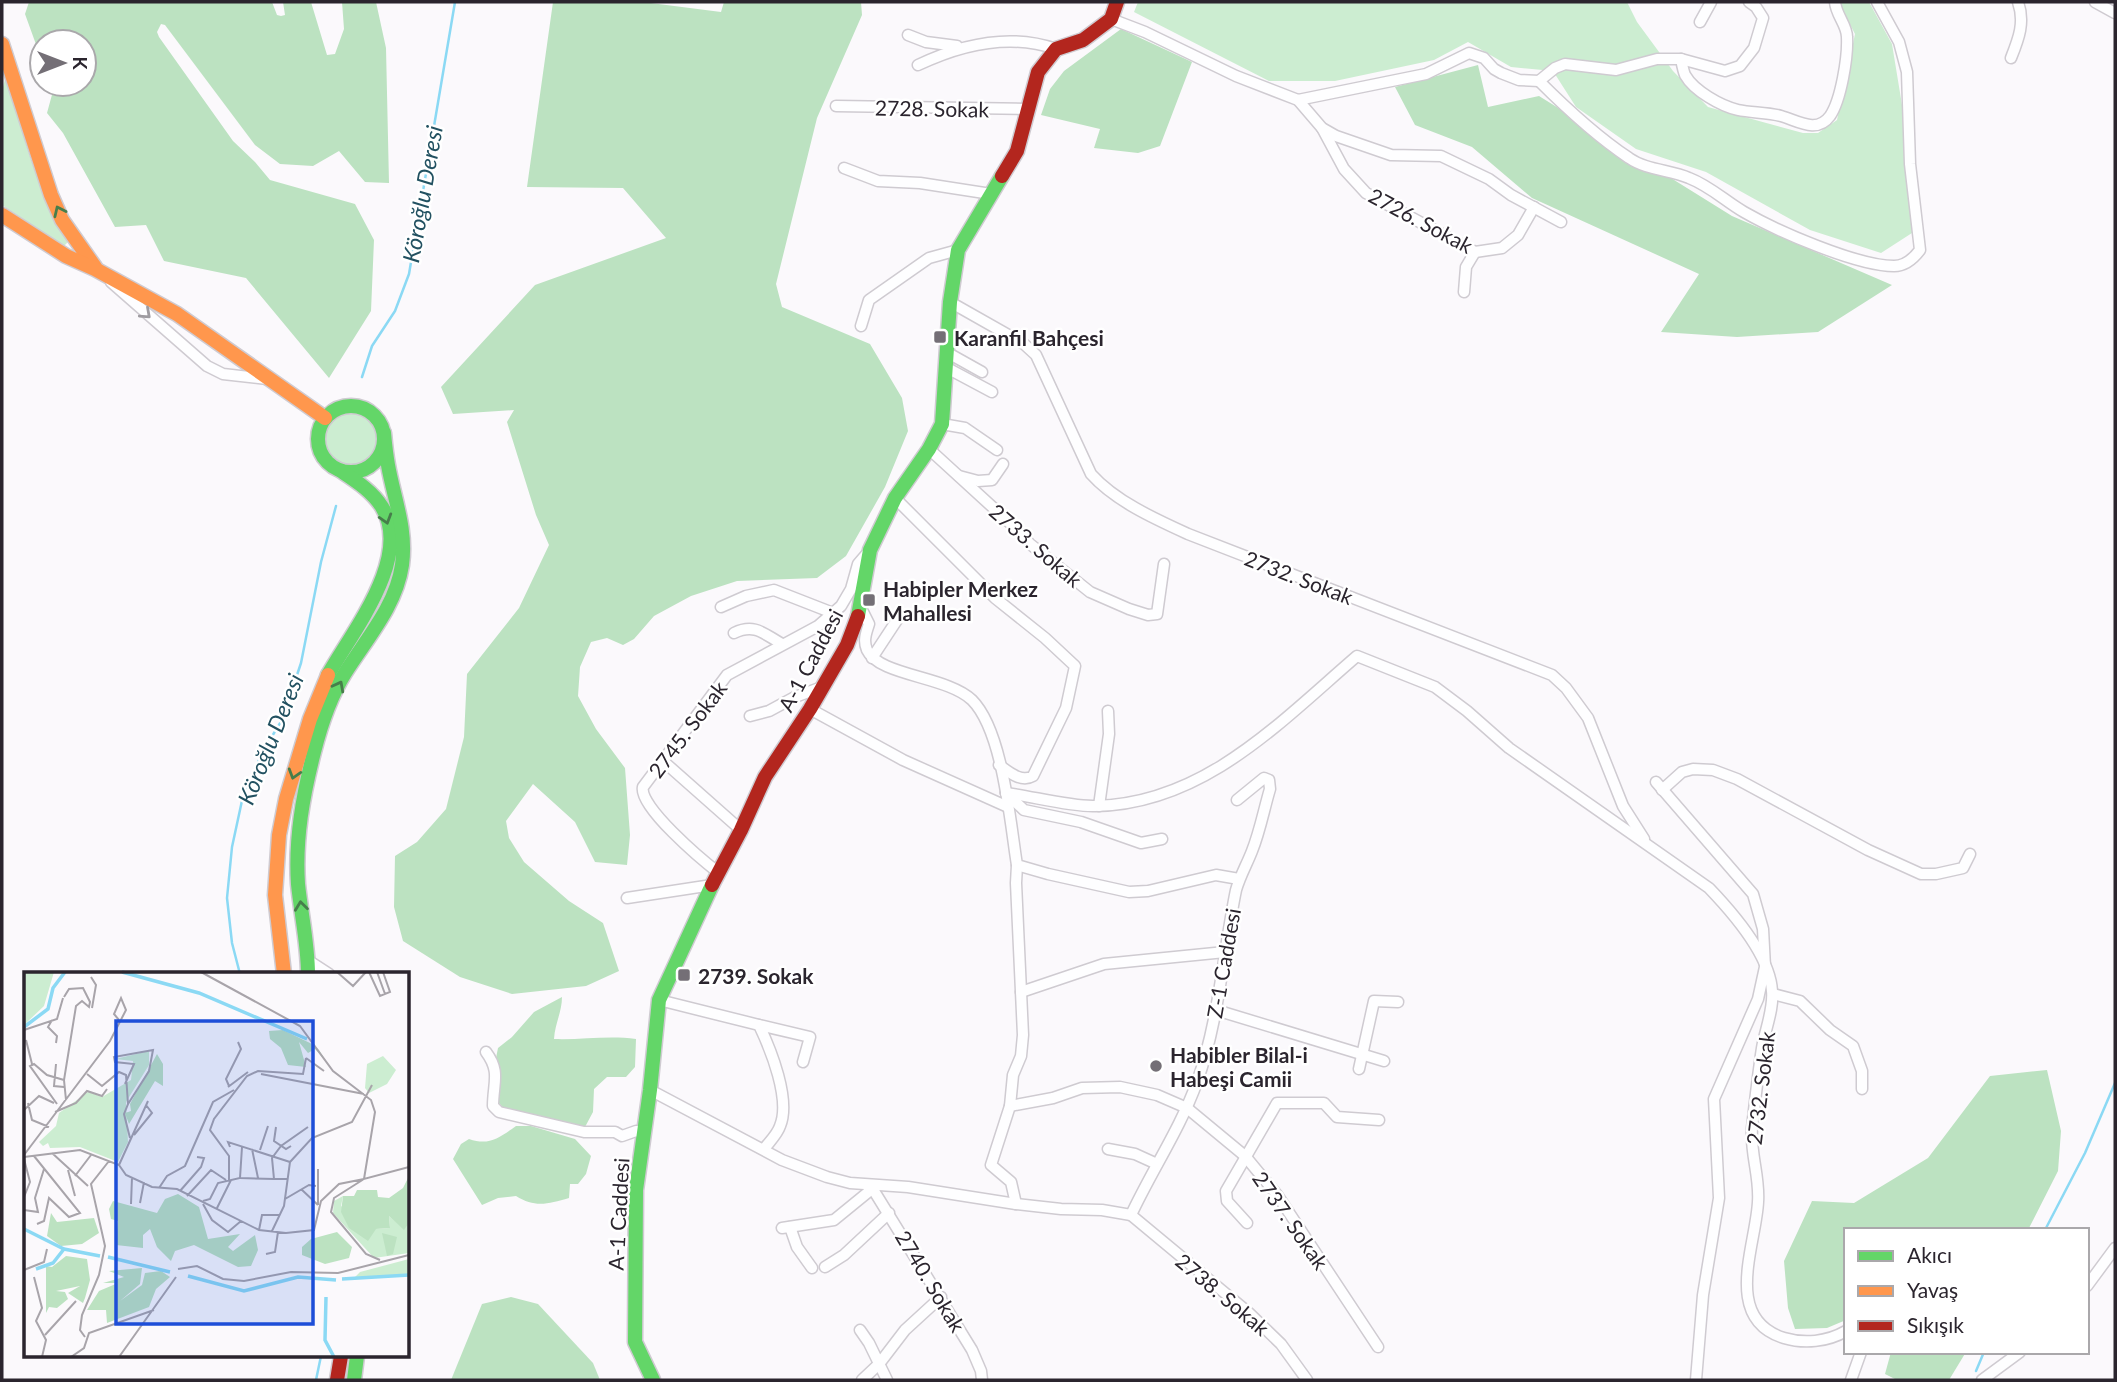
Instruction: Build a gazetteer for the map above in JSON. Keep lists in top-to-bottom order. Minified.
{"streets":{"main road":["A-1 Caddesi"],"street":["2728. Sokak","2726. Sokak","2733. Sokak","2732. Sokak","2745. Sokak","Z-1 Caddesi","2737. Sokak","2740. Sokak","2738. Sokak"]},"crossings":[["2728. Sokak","A-1 Caddesi"],["2733. Sokak","A-1 Caddesi"],["2732. Sokak","A-1 Caddesi"],["A-1 Caddesi","2745. Sokak"],["Z-1 Caddesi","2737. Sokak"],["Z-1 Caddesi","2738. Sokak"]],"water":["Köroğlu Deresi"],"places":{"transit":["Karanfil Bahçesi","Habipler Merkez Mahallesi","2739. Sokak"],"other":["Habibler Bilal-i Habeşi Camii"]},"legend":["Akıcı","Yavaş","Sıkışık"],"north":"right"}
